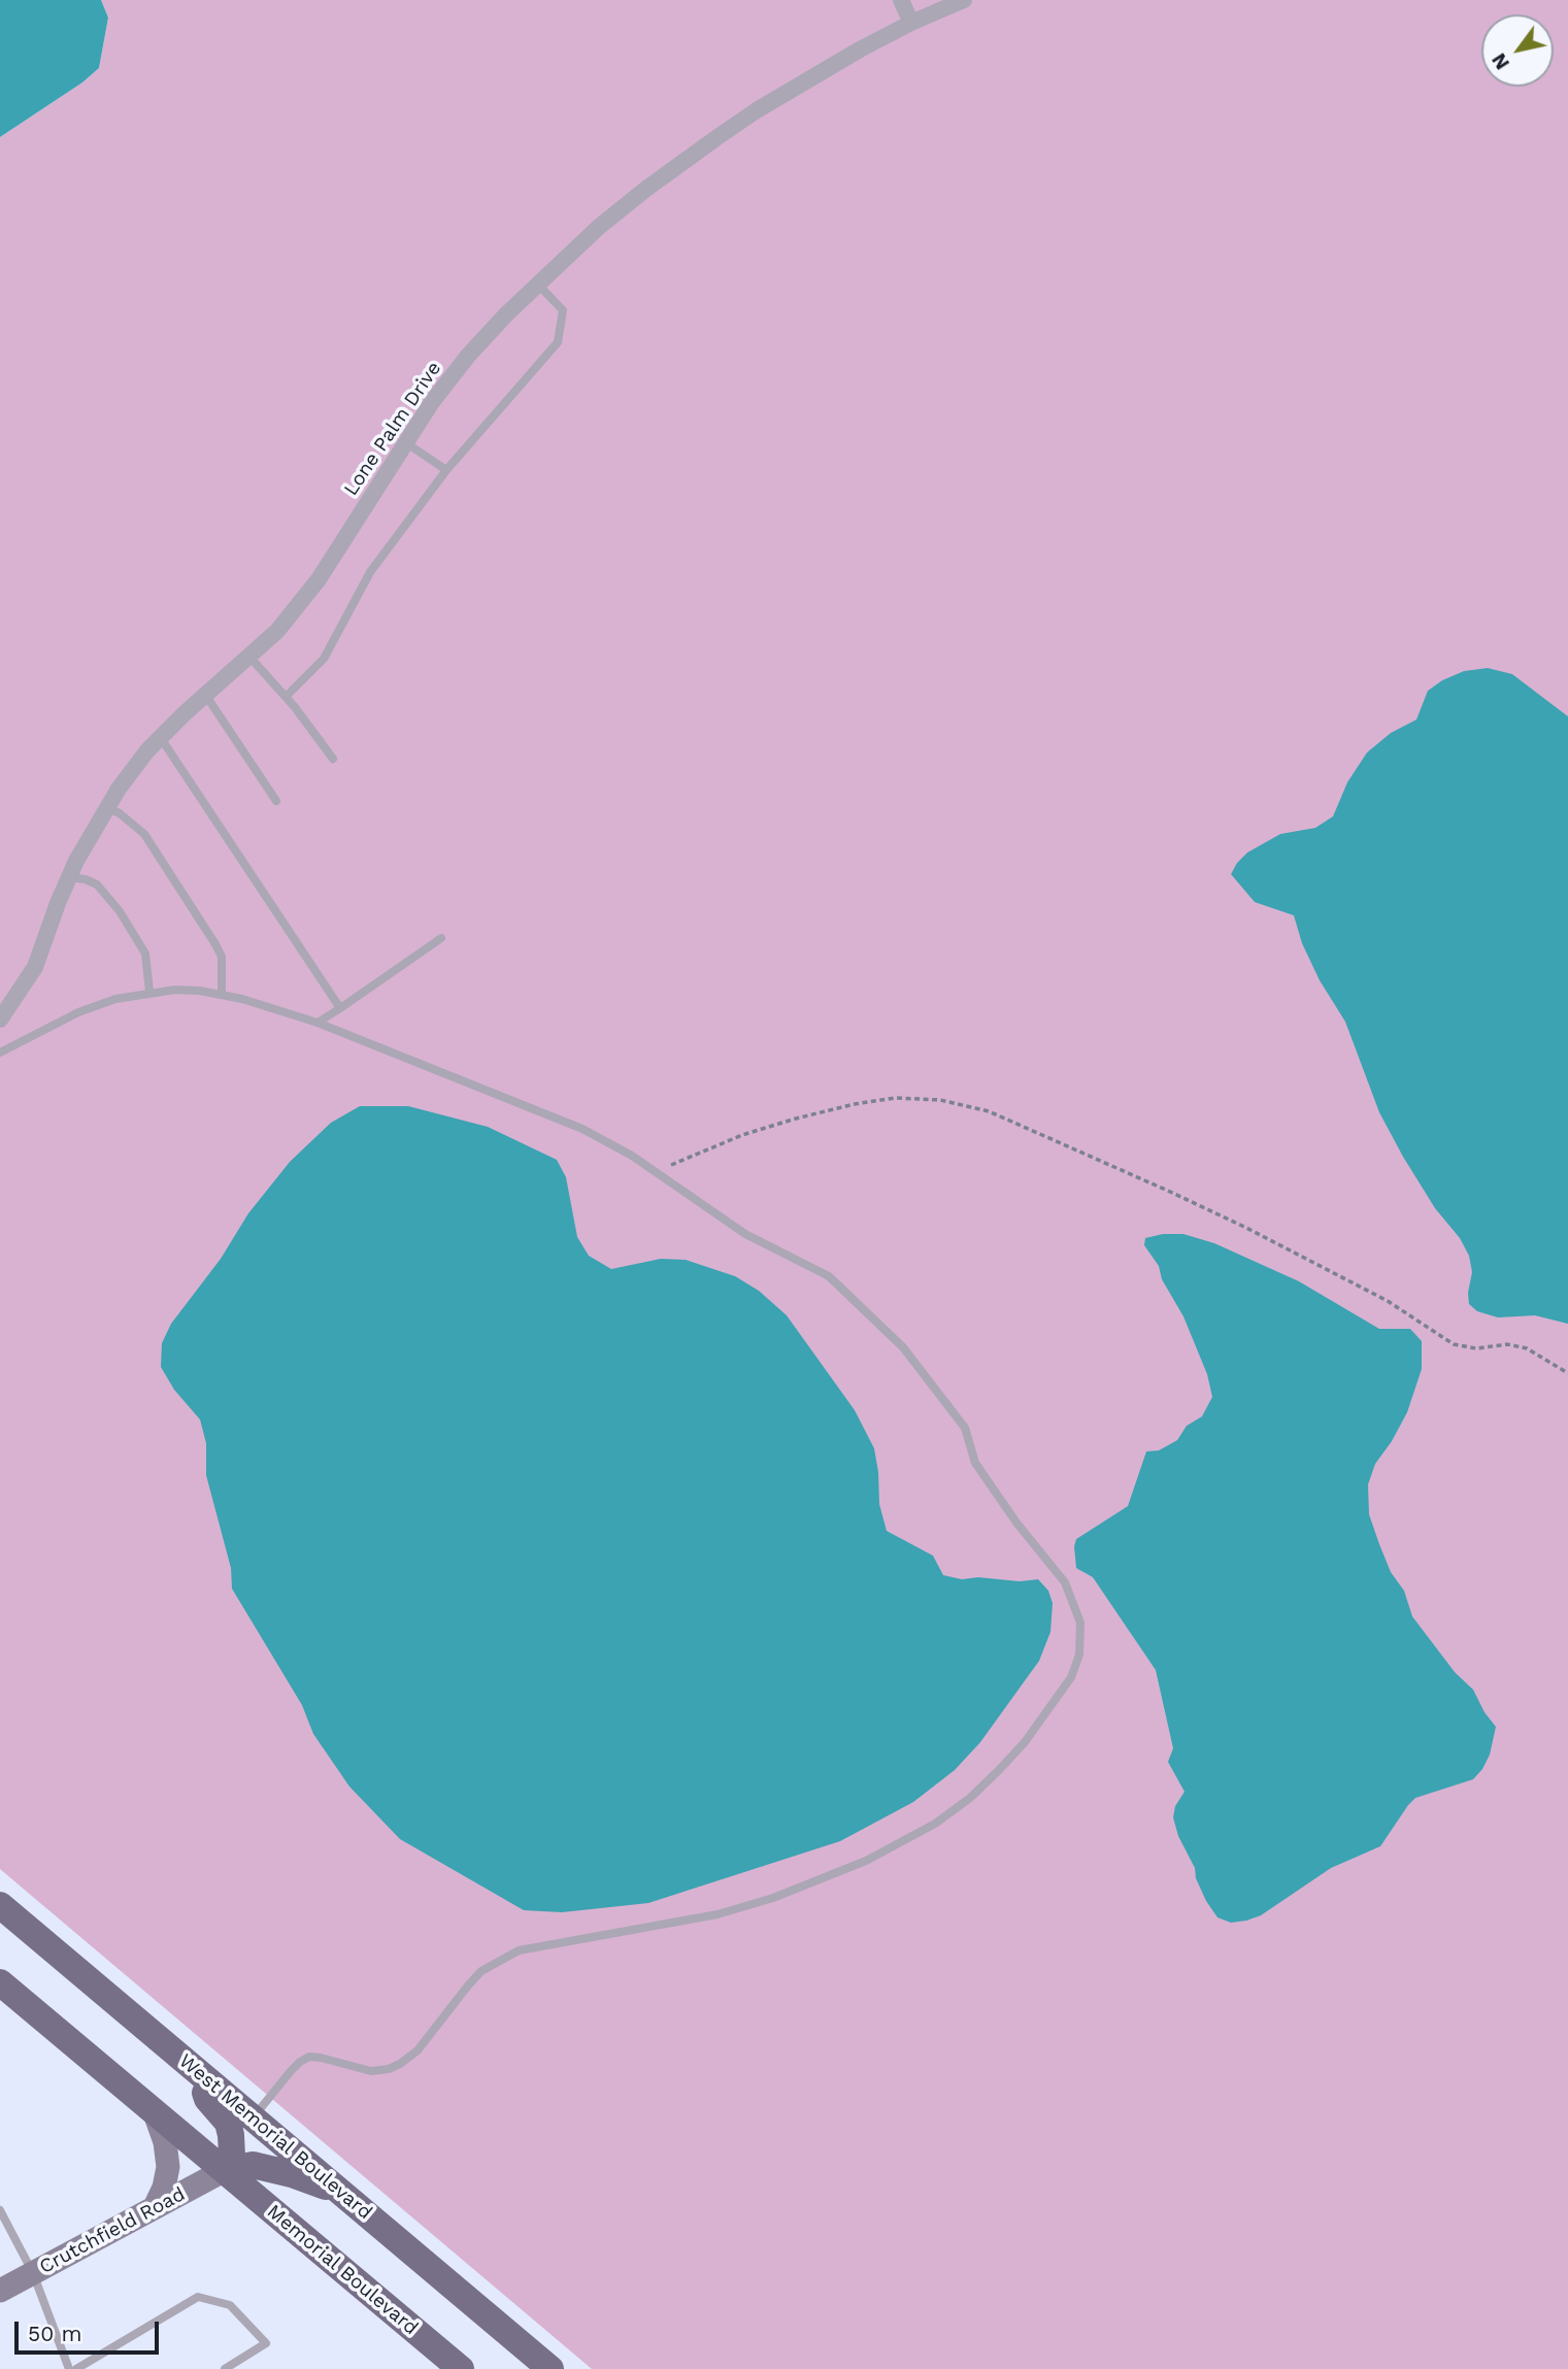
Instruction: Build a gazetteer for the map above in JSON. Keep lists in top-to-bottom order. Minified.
{"streets":{"main road":["West Memorial Boulevard","Memorial Boulevard"],"street":["Lone Palm Drive","Crutchfield Road"]},"crossings":[["Crutchfield Road","Memorial Boulevard"]],"scale_bar":"50 m","north":"bottom left"}
